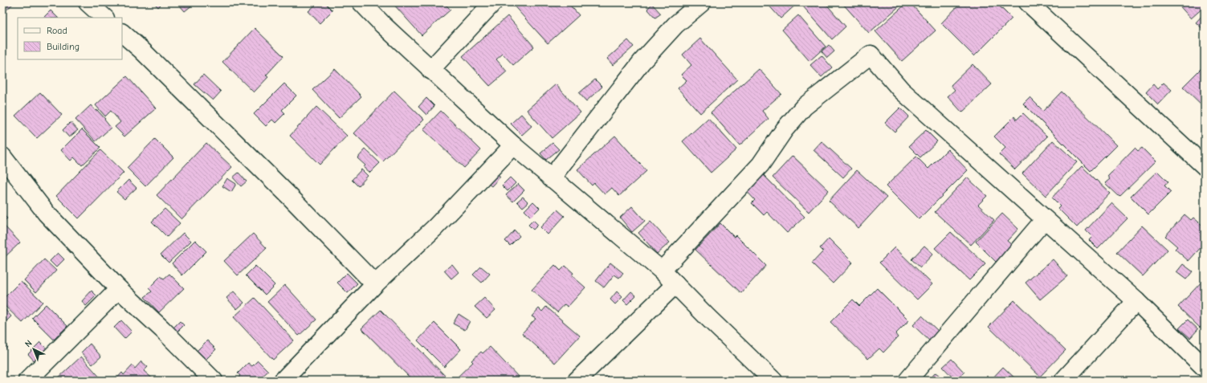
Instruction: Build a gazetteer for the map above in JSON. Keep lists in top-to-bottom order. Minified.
{"legend":["Road","Building"],"north":"top left"}
